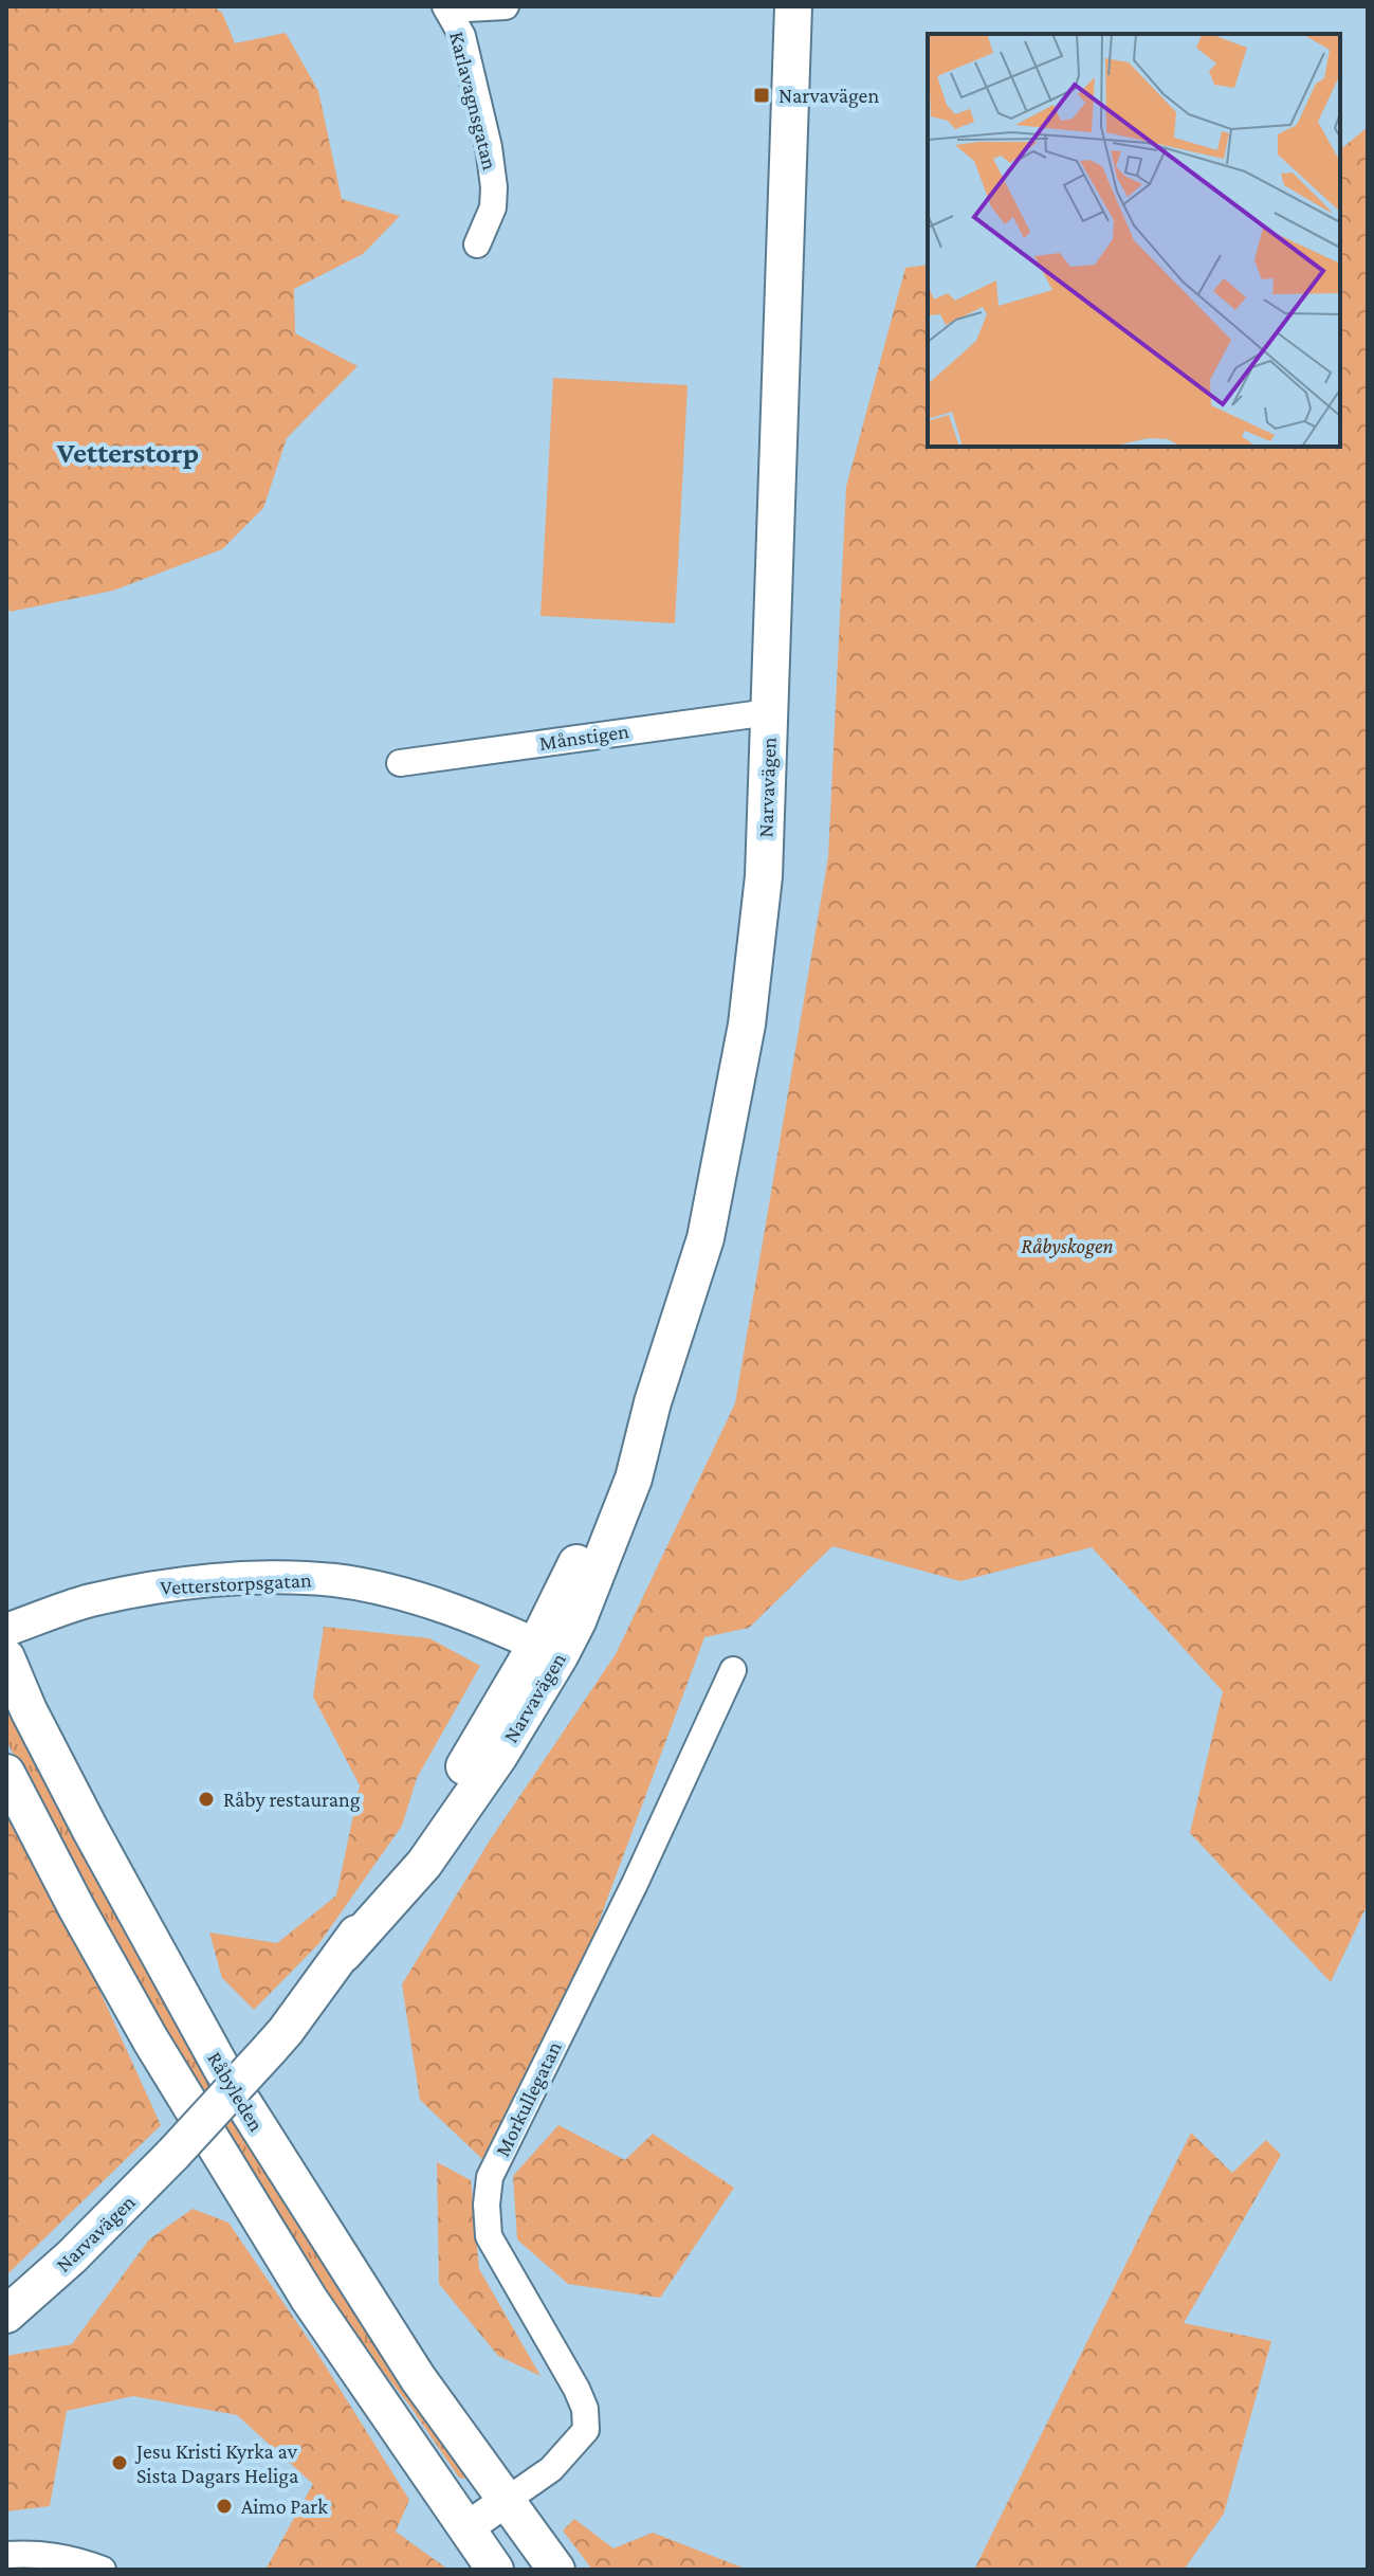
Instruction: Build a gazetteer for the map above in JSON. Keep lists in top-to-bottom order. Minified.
{"streets":{"main road":["Narvavägen","Råbyleden"],"street":["Karlavagnsgatan","Månstigen","Vetterstorpsgatan","Morkullegatan"]},"crossings":[["Månstigen","Narvavägen"],["Narvavägen","Vetterstorpsgatan"],["Råbyleden","Morkullegatan"]],"districts":["Vetterstorp"],"parks":["Råbyskogen"],"places":{"transit":["Narvavägen"],"other":["Råby restaurang","Jesu Kristi Kyrka av Sista Dagars Heliga","Aimo Park"]}}
